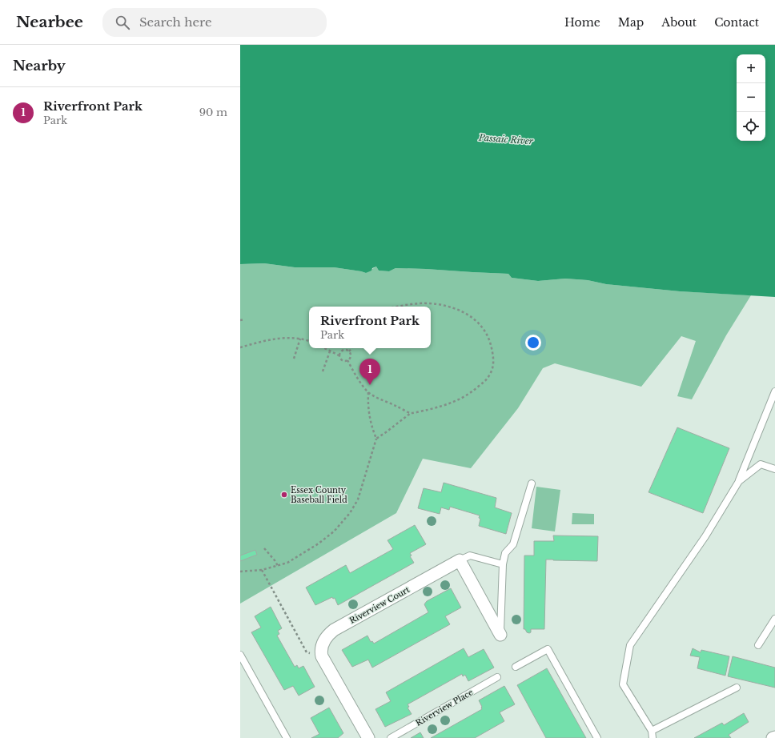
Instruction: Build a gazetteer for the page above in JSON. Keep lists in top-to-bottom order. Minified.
{"streets":{"street":["Riverview Court"],"lane":["Riverview Place"]},"water":["Passaic River"],"places":["Essex County Baseball Field"],"page":{"header":"Nearbee","search":"Search here","nav":["Home","Map","About","Contact"],"heading":"Nearby","map_buttons":["+","−"],"list":[{"mark":"1","name":"Riverfront Park","note":"Park","value":"90 m"}],"popup":["Riverfront Park","Park"],"pins":"1"}}
